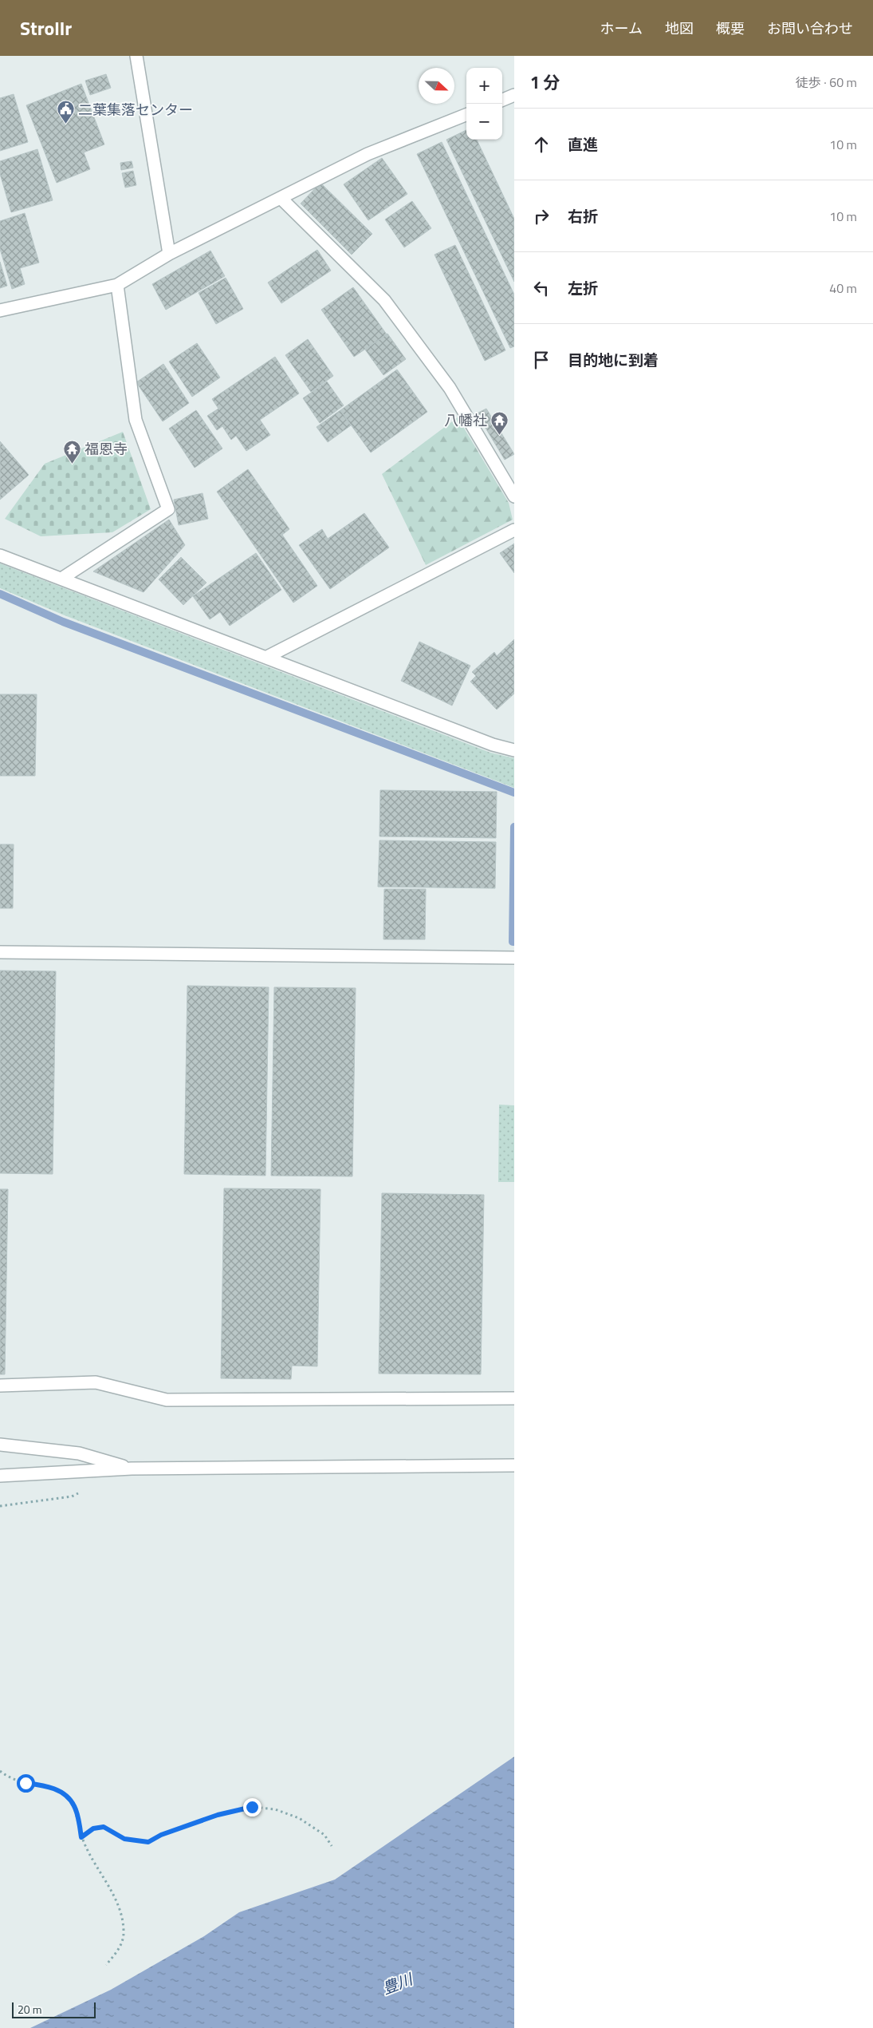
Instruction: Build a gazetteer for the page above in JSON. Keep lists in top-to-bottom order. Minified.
{"water":["豊川"],"places":{"public building":["二葉集落センター"],"temple":["八幡社","福恩寺"]},"scale_bar":"20 m","north":"right","page":{"header":"Strollr","nav":["ホーム","地図","概要","お問い合わせ"],"heading":["1 分","徒歩 · 60 m"],"map_buttons":["+","−"],"list":[["直進","10 m"],["右折","10 m"],["左折","40 m"],"目的地に到着"],"scale":"20 m"}}
